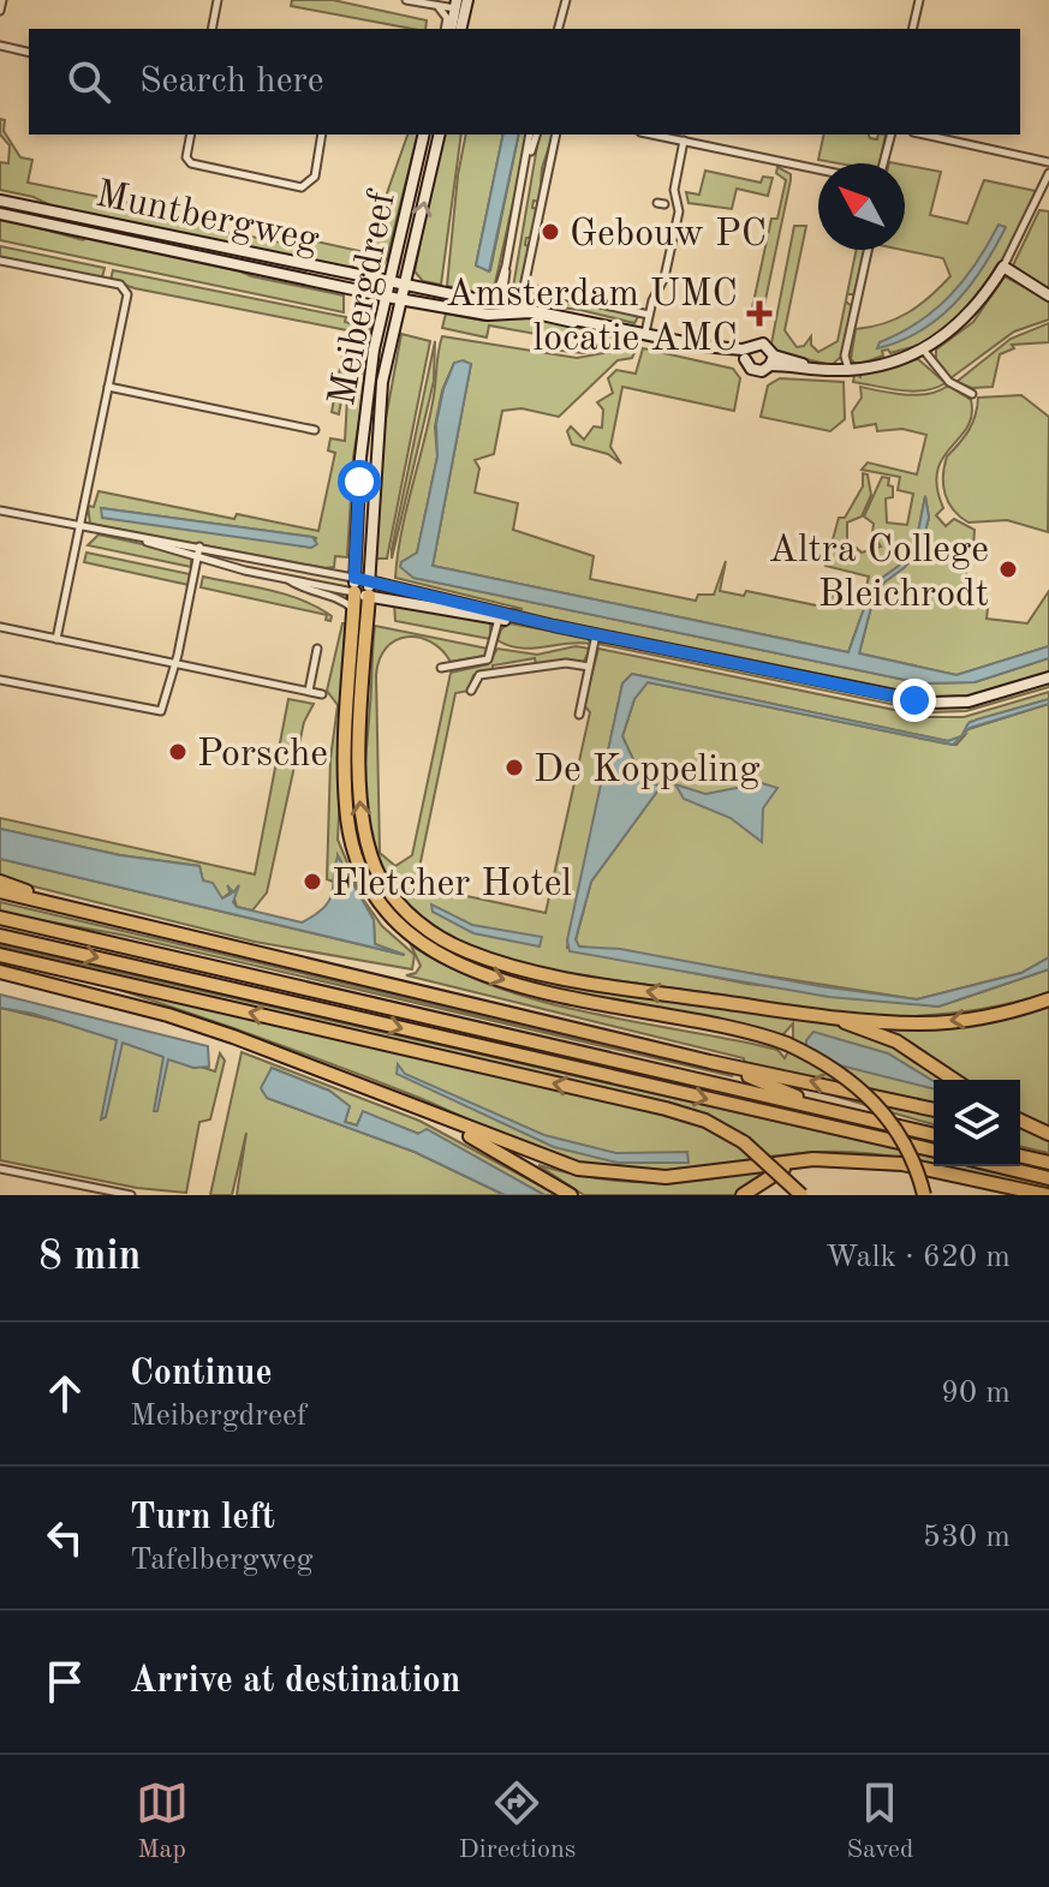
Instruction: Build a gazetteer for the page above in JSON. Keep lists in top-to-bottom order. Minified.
{"streets":{"main road":["Muntbergweg","Meibergdreef"]},"crossings":[["Muntbergweg","Meibergdreef"]],"places":{"other":["Gebouw PC","Altra College Bleichrodt","Porsche","De Koppeling","Fletcher Hotel"],"health":["Amsterdam UMC locatie AMC"]},"north":"top left","page":{"search":"Search here","heading":["8 min","Walk · 620 m"],"list":[["Continue","Meibergdreef","90 m"],["Turn left","Tafelbergweg","530 m"],"Arrive at destination"],"nav":["Map","Directions","Saved"]}}
